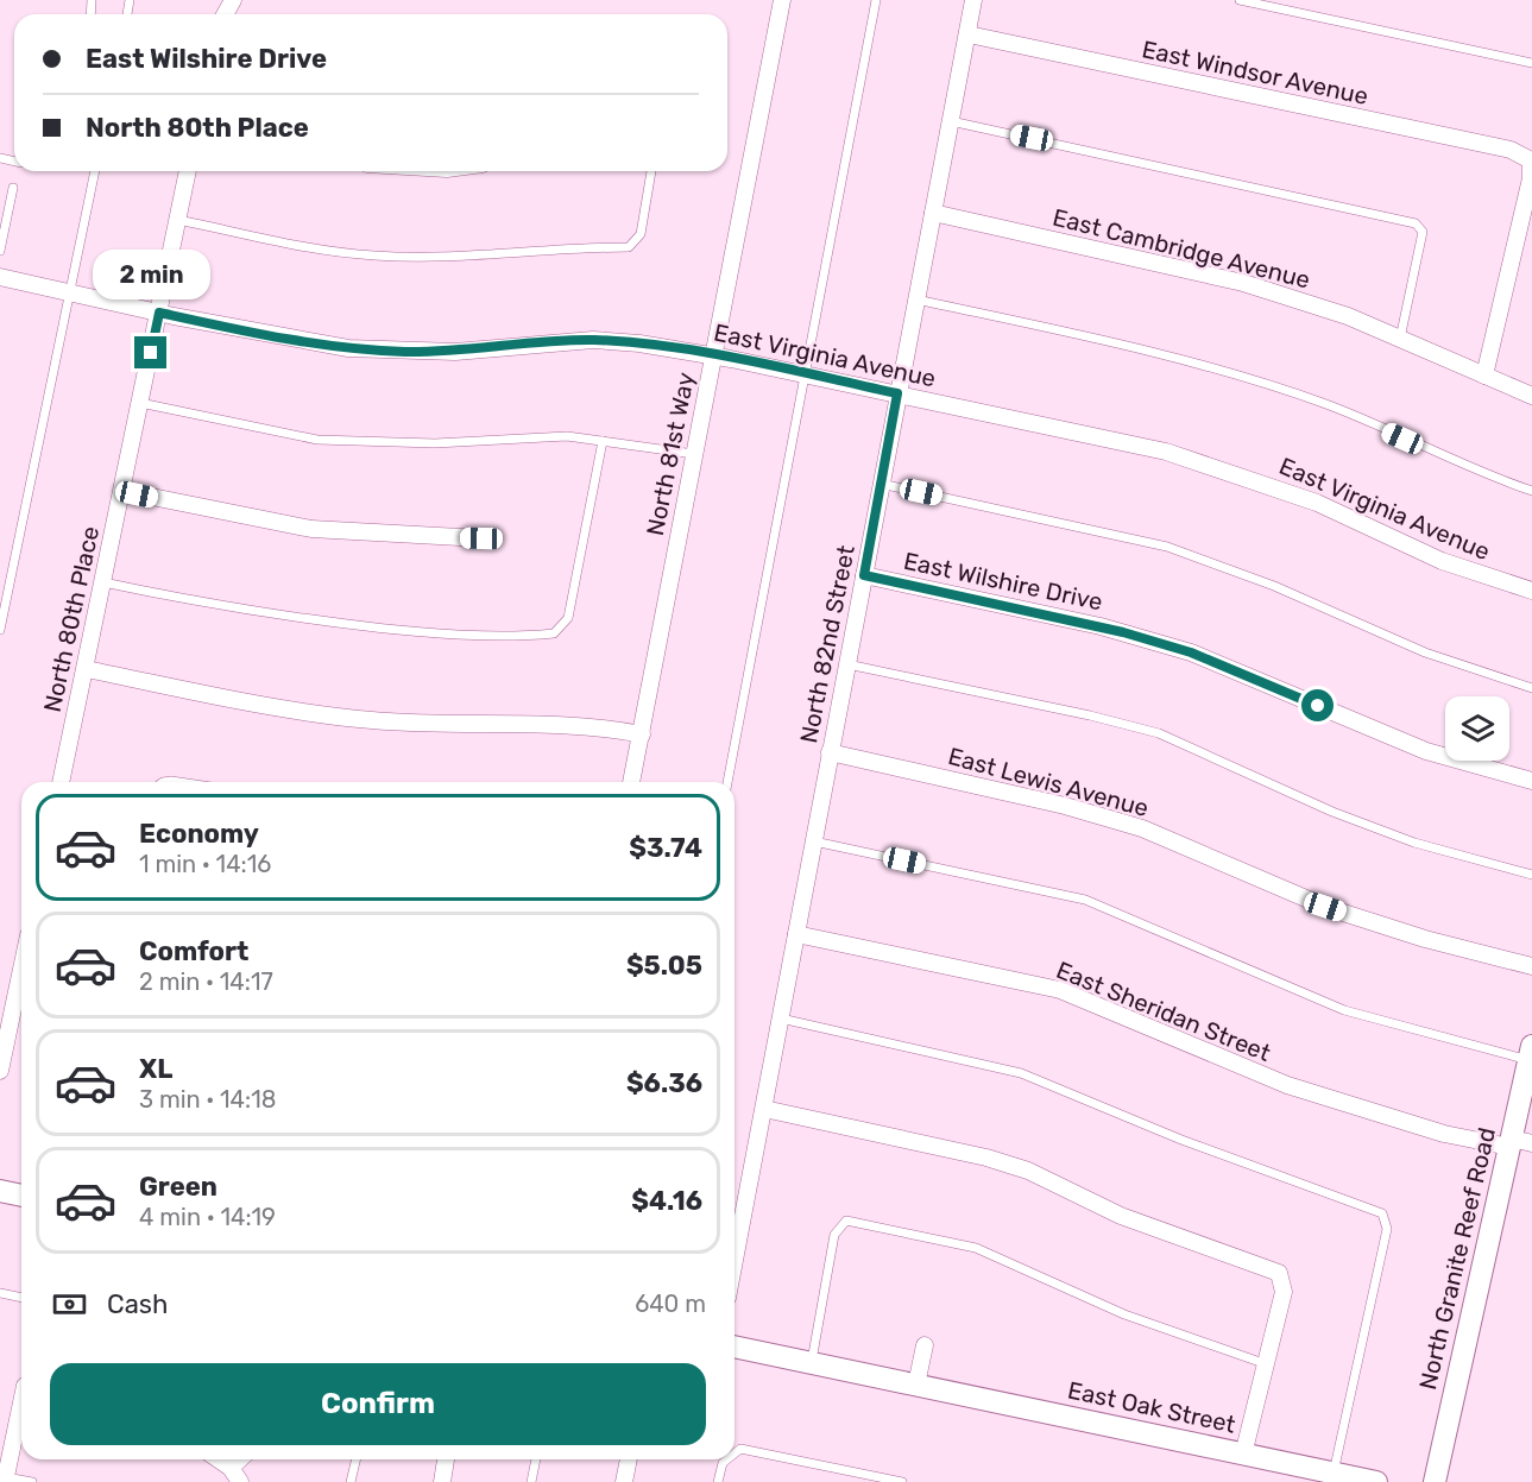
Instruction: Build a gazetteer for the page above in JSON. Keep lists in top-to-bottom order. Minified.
{"streets":{"street":["East Windsor Avenue","East Cambridge Avenue","East Virginia Avenue","North 81st Way","East Wilshire Drive","North 80th Place","North 82nd Street","East Lewis Avenue","East Sheridan Street","North Granite Reef Road","East Oak Street"]},"crossings":[["East Windsor Avenue","North 82nd Street"],["East Cambridge Avenue","North 82nd Street"],["East Virginia Avenue","North 81st Way"],["East Virginia Avenue","North 80th Place"],["East Virginia Avenue","North 82nd Street"],["East Wilshire Drive","North 82nd Street"],["North 82nd Street","East Lewis Avenue"],["North 82nd Street","East Sheridan Street"],["East Sheridan Street","North Granite Reef Road"]],"page":{"banner":["East Wilshire Drive","North 80th Place"],"bubble":"2 min","list":[{"name":"Economy","note":"1 min · 14:16","value":"$3.74"},{"name":"Comfort","note":"2 min · 14:17","value":"$5.05"},{"name":"XL","note":"3 min · 14:18","value":"$6.36"},{"name":"Green","note":"4 min · 14:19","value":"$4.16"}],"pay":["Cash","640 m"],"buttons":"Confirm"}}
